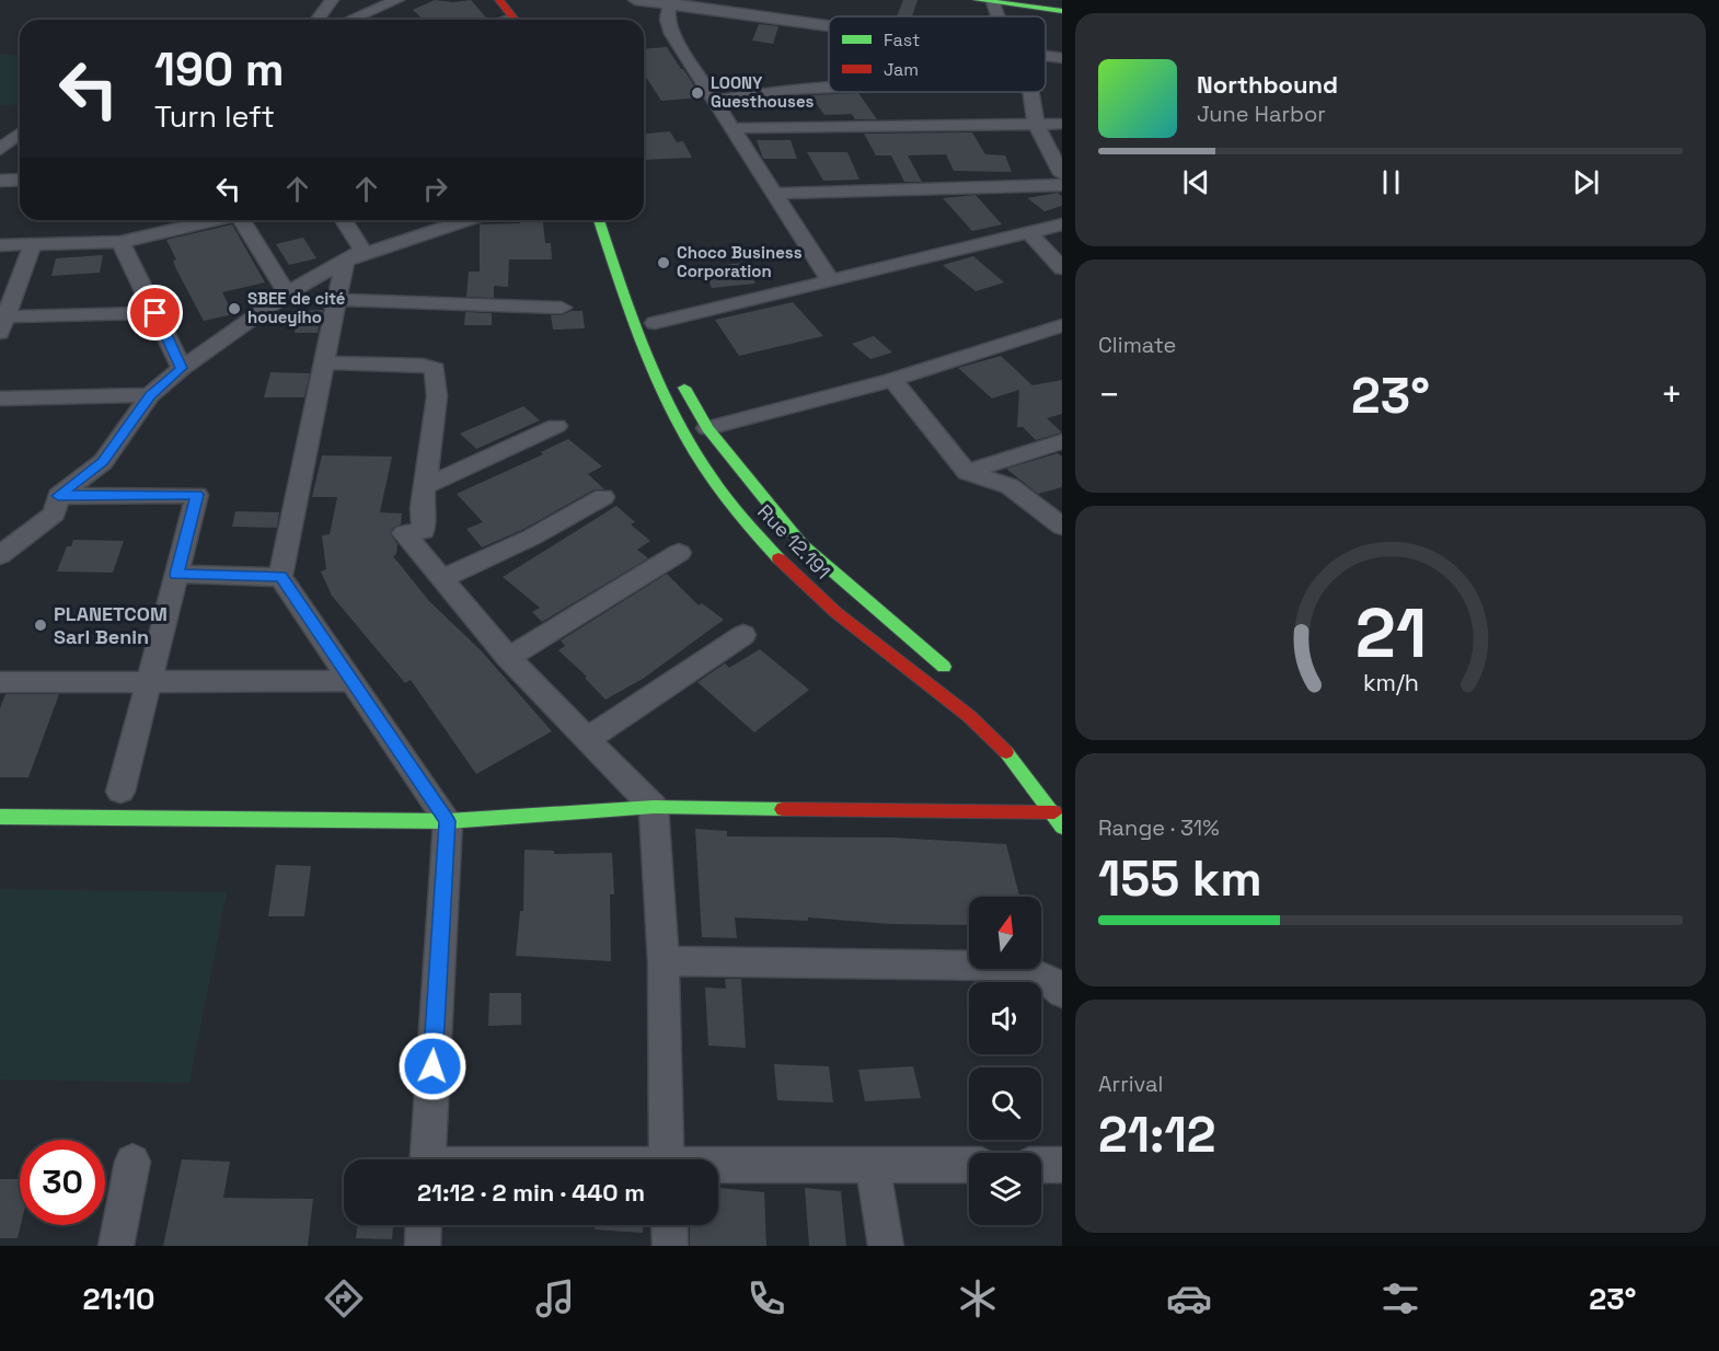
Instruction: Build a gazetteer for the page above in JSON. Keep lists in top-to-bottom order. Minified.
{"streets":{"main road":["Rue 12.191"]},"places":["LOONY Guesthouses","Choco Business Corporation","SBEE de cité houeyiho","PLANETCOM Sarl Benin"],"legend":["Fast","Jam"],"north":"top","page":{"turn":["190 m","Turn left"],"song":["Northbound","June Harbor"],"tile":["Climate",["Range · 31%","155 km"],["Arrival","21:12"]],"heat":["−","23°","+"],"limit":"30","trip":"21:12 · 2 min · 440 m","tabs":["21:10","23°"],"gauge":["21","km/h"]}}
